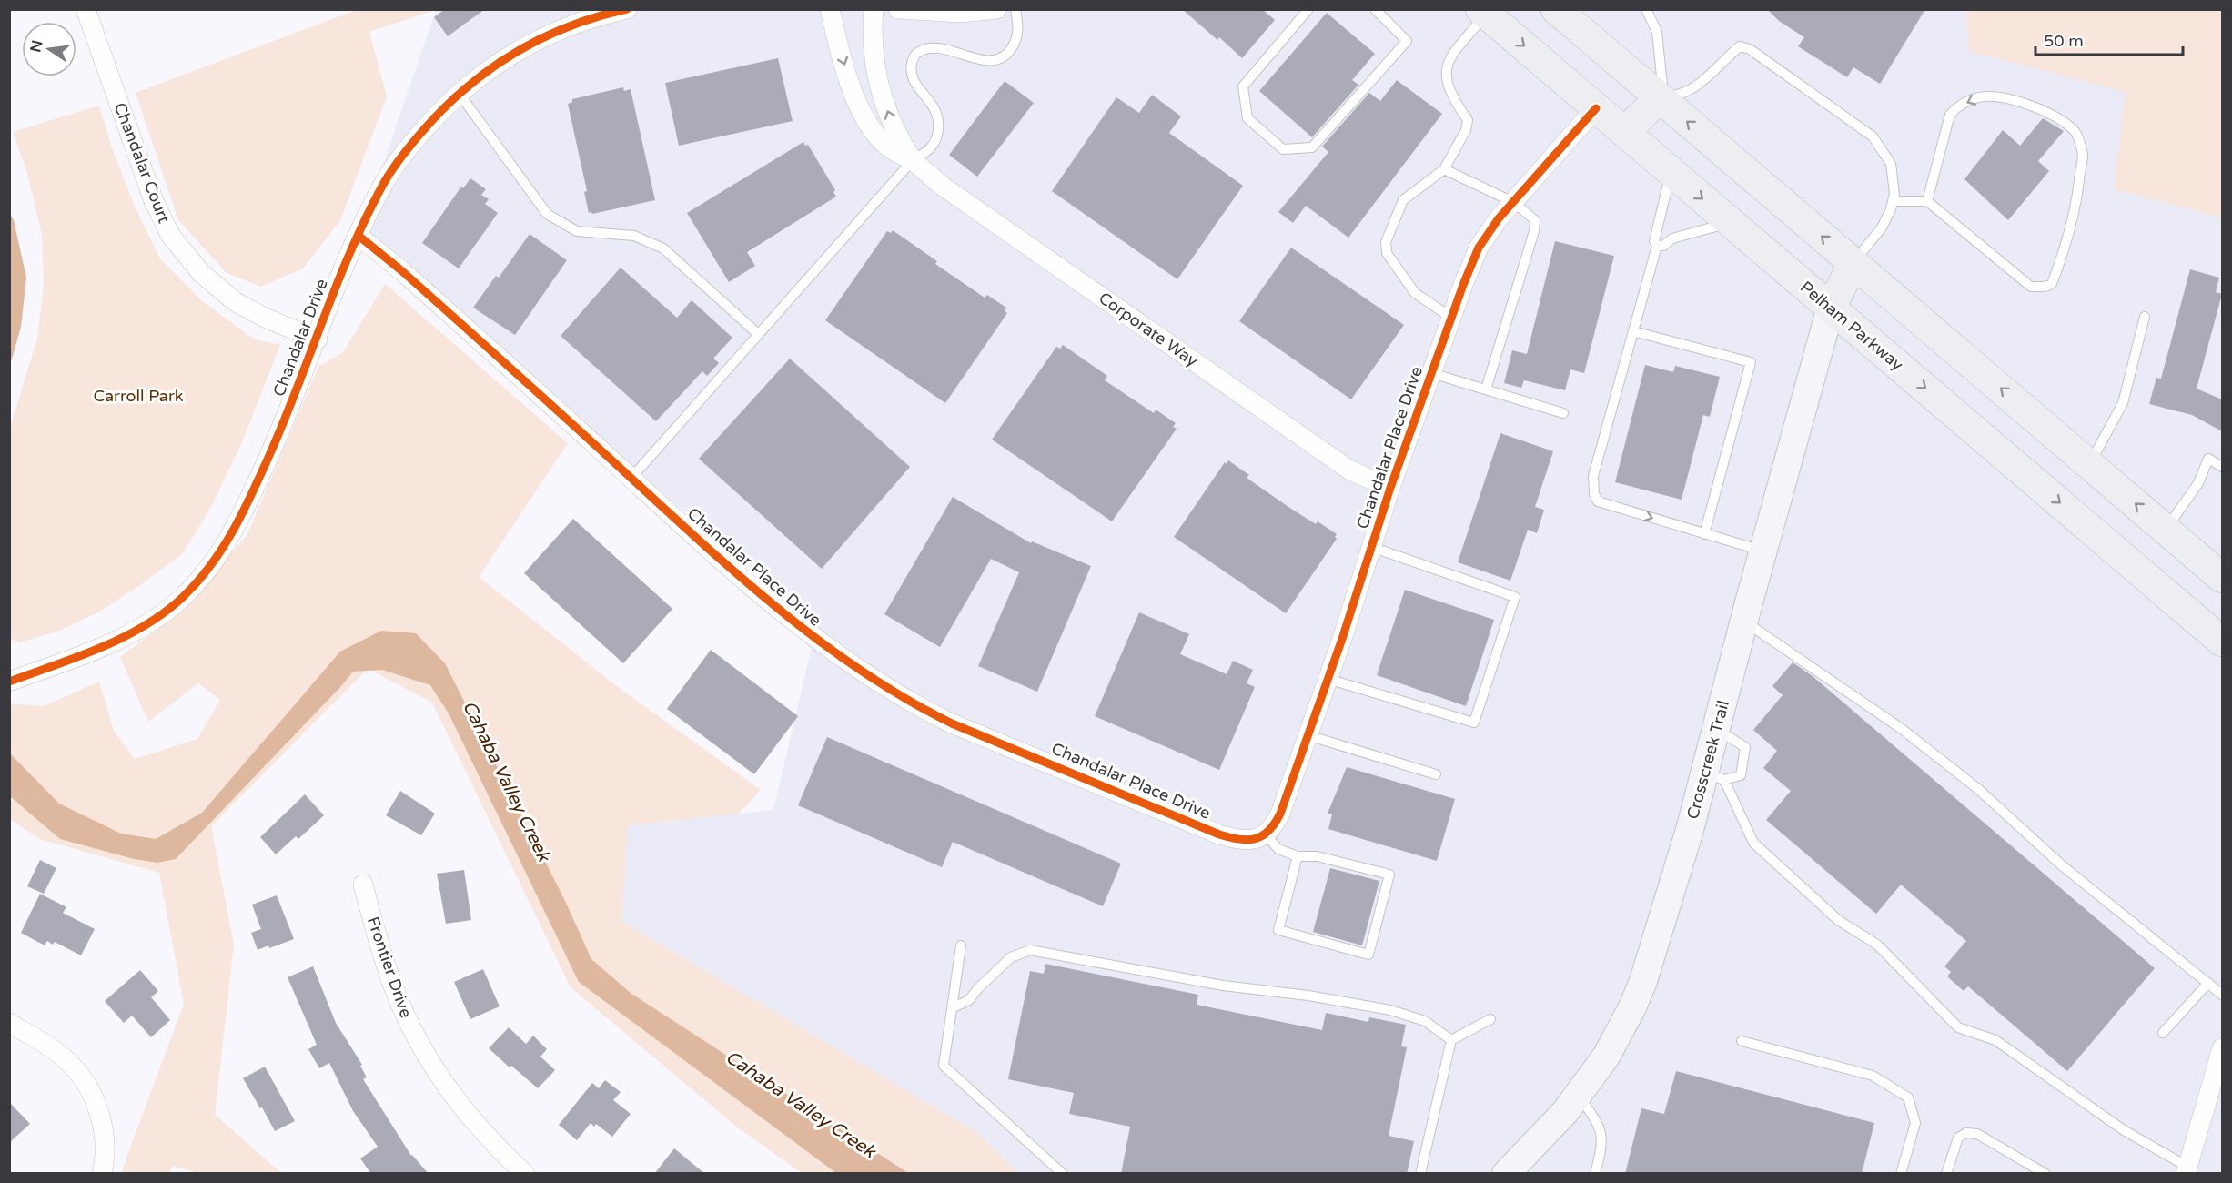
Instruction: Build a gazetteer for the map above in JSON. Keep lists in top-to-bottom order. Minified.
{"streets":{"main road":["Pelham Parkway"],"street":["Chandalar Court","Corporate Way","Chandalar Drive","Chandalar Place Drive","Crosscreek Trail","Frontier Drive"]},"crossings":[["Chandalar Court","Chandalar Drive"],["Pelham Parkway","Chandalar Place Drive"],["Pelham Parkway","Crosscreek Trail"],["Corporate Way","Chandalar Place Drive"],["Chandalar Drive","Chandalar Place Drive"]],"water":["Cahaba Valley Creek"],"parks":["Carroll Park"],"scale_bar":"50 m","north":"left"}
